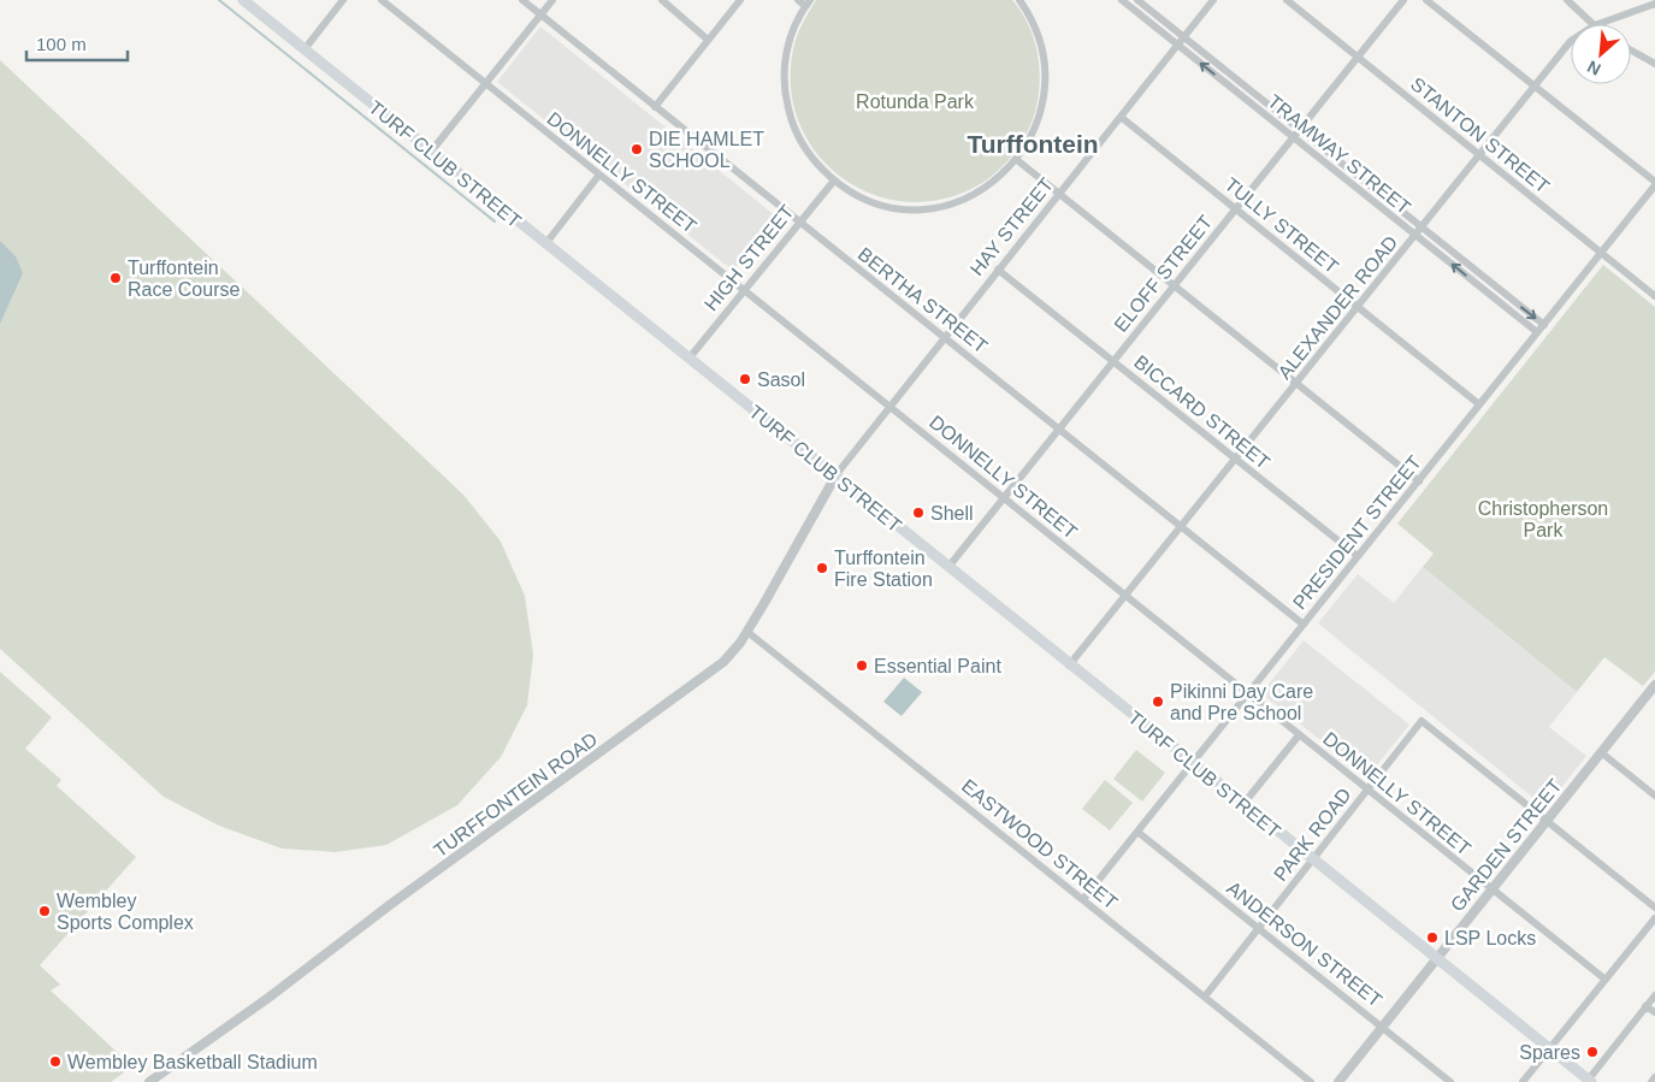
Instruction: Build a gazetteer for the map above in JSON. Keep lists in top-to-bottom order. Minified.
{"streets":{"main road":["TURF CLUB STREET"],"street":["STANTON STREET","TRAMWAY STREET","DONNELLY STREET","TULLY STREET","HAY STREET","HIGH STREET","ELOFF STREET","BERTHA STREET","ALEXANDER ROAD","BICCARD STREET","PRESIDENT STREET","TURFFONTEIN ROAD","PARK ROAD","EASTWOOD STREET","GARDEN STREET","ANDERSON STREET"]},"crossings":[["STANTON STREET","ELOFF STREET"],["STANTON STREET","ALEXANDER ROAD"],["STANTON STREET","PRESIDENT STREET"],["TRAMWAY STREET","HAY STREET"],["TRAMWAY STREET","ELOFF STREET"],["TRAMWAY STREET","ALEXANDER ROAD"],["TRAMWAY STREET","PRESIDENT STREET"],["TURF CLUB STREET","HAY STREET"],["TURF CLUB STREET","HIGH STREET"],["TURF CLUB STREET","ELOFF STREET"],["TURF CLUB STREET","ALEXANDER ROAD"],["TURF CLUB STREET","PRESIDENT STREET"],["TURF CLUB STREET","TURFFONTEIN ROAD"],["TURF CLUB STREET","PARK ROAD"],["TURF CLUB STREET","GARDEN STREET"],["DONNELLY STREET","HAY STREET"],["DONNELLY STREET","HIGH STREET"],["DONNELLY STREET","ELOFF STREET"],["DONNELLY STREET","ALEXANDER ROAD"],["DONNELLY STREET","PRESIDENT STREET"],["DONNELLY STREET","PARK ROAD"],["DONNELLY STREET","GARDEN STREET"],["TULLY STREET","HAY STREET"],["TULLY STREET","ELOFF STREET"],["TULLY STREET","ALEXANDER ROAD"],["TULLY STREET","PRESIDENT STREET"],["HAY STREET","BERTHA STREET"],["HAY STREET","BICCARD STREET"],["HAY STREET","TURFFONTEIN ROAD"],["HIGH STREET","BERTHA STREET"],["ELOFF STREET","BERTHA STREET"],["ELOFF STREET","BICCARD STREET"],["BERTHA STREET","ALEXANDER ROAD"],["BERTHA STREET","PRESIDENT STREET"],["ALEXANDER ROAD","BICCARD STREET"],["BICCARD STREET","PRESIDENT STREET"],["PRESIDENT STREET","EASTWOOD STREET"],["PRESIDENT STREET","ANDERSON STREET"],["TURFFONTEIN ROAD","EASTWOOD STREET"],["PARK ROAD","EASTWOOD STREET"],["PARK ROAD","GARDEN STREET"],["PARK ROAD","ANDERSON STREET"],["GARDEN STREET","ANDERSON STREET"]],"districts":["Turffontein"],"parks":["Rotunda Park","Christopherson Park"],"places":["DIE HAMLET SCHOOL","Turffontein Race Course","Sasol","Shell","Turffontein Fire Station","Essential Paint","Pikinni Day Care and Pre School","Wembley Sports Complex","LSP Locks","Spares","Wembley Basketball Stadium"],"scale_bar":"100 m","north":"bottom left"}
